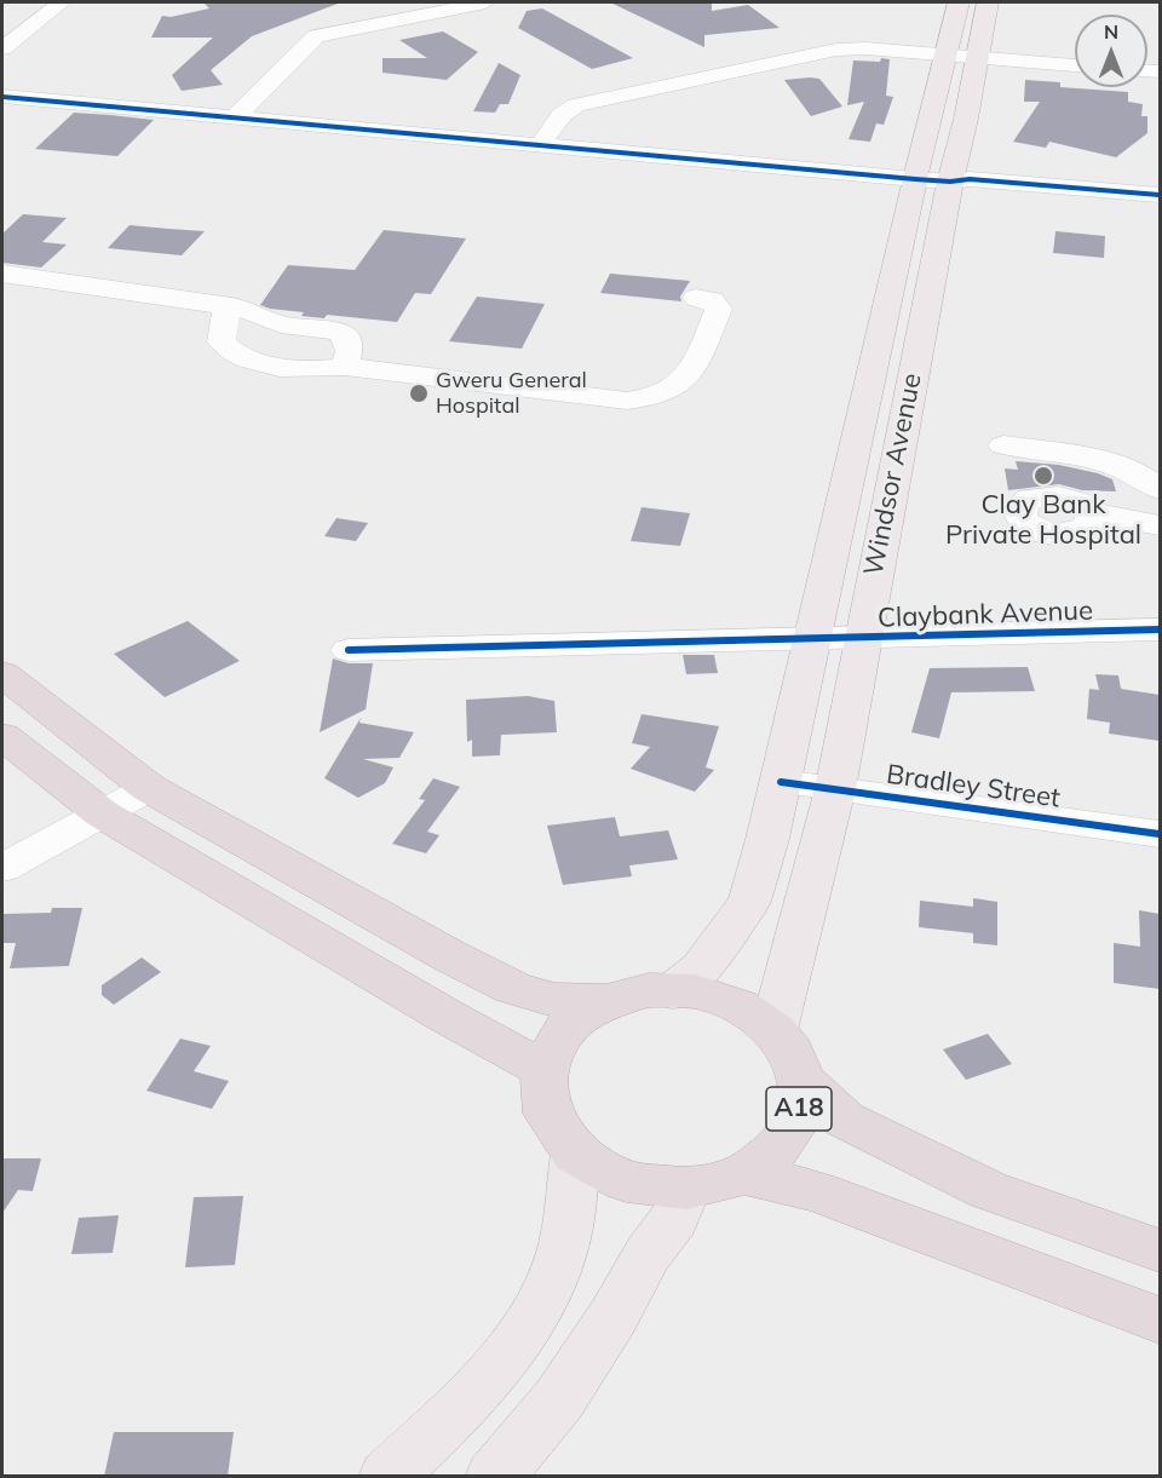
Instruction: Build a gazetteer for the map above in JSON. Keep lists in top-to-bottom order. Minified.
{"streets":{"highway":["A18"],"main road":["Windsor Avenue"],"street":["Claybank Avenue","Bradley Street"]},"crossings":[["Windsor Avenue","Claybank Avenue"],["Windsor Avenue","Bradley Street"],["Windsor Avenue","A18"]],"places":["Gweru General Hospital","Clay Bank Private Hospital"],"north":"top"}
